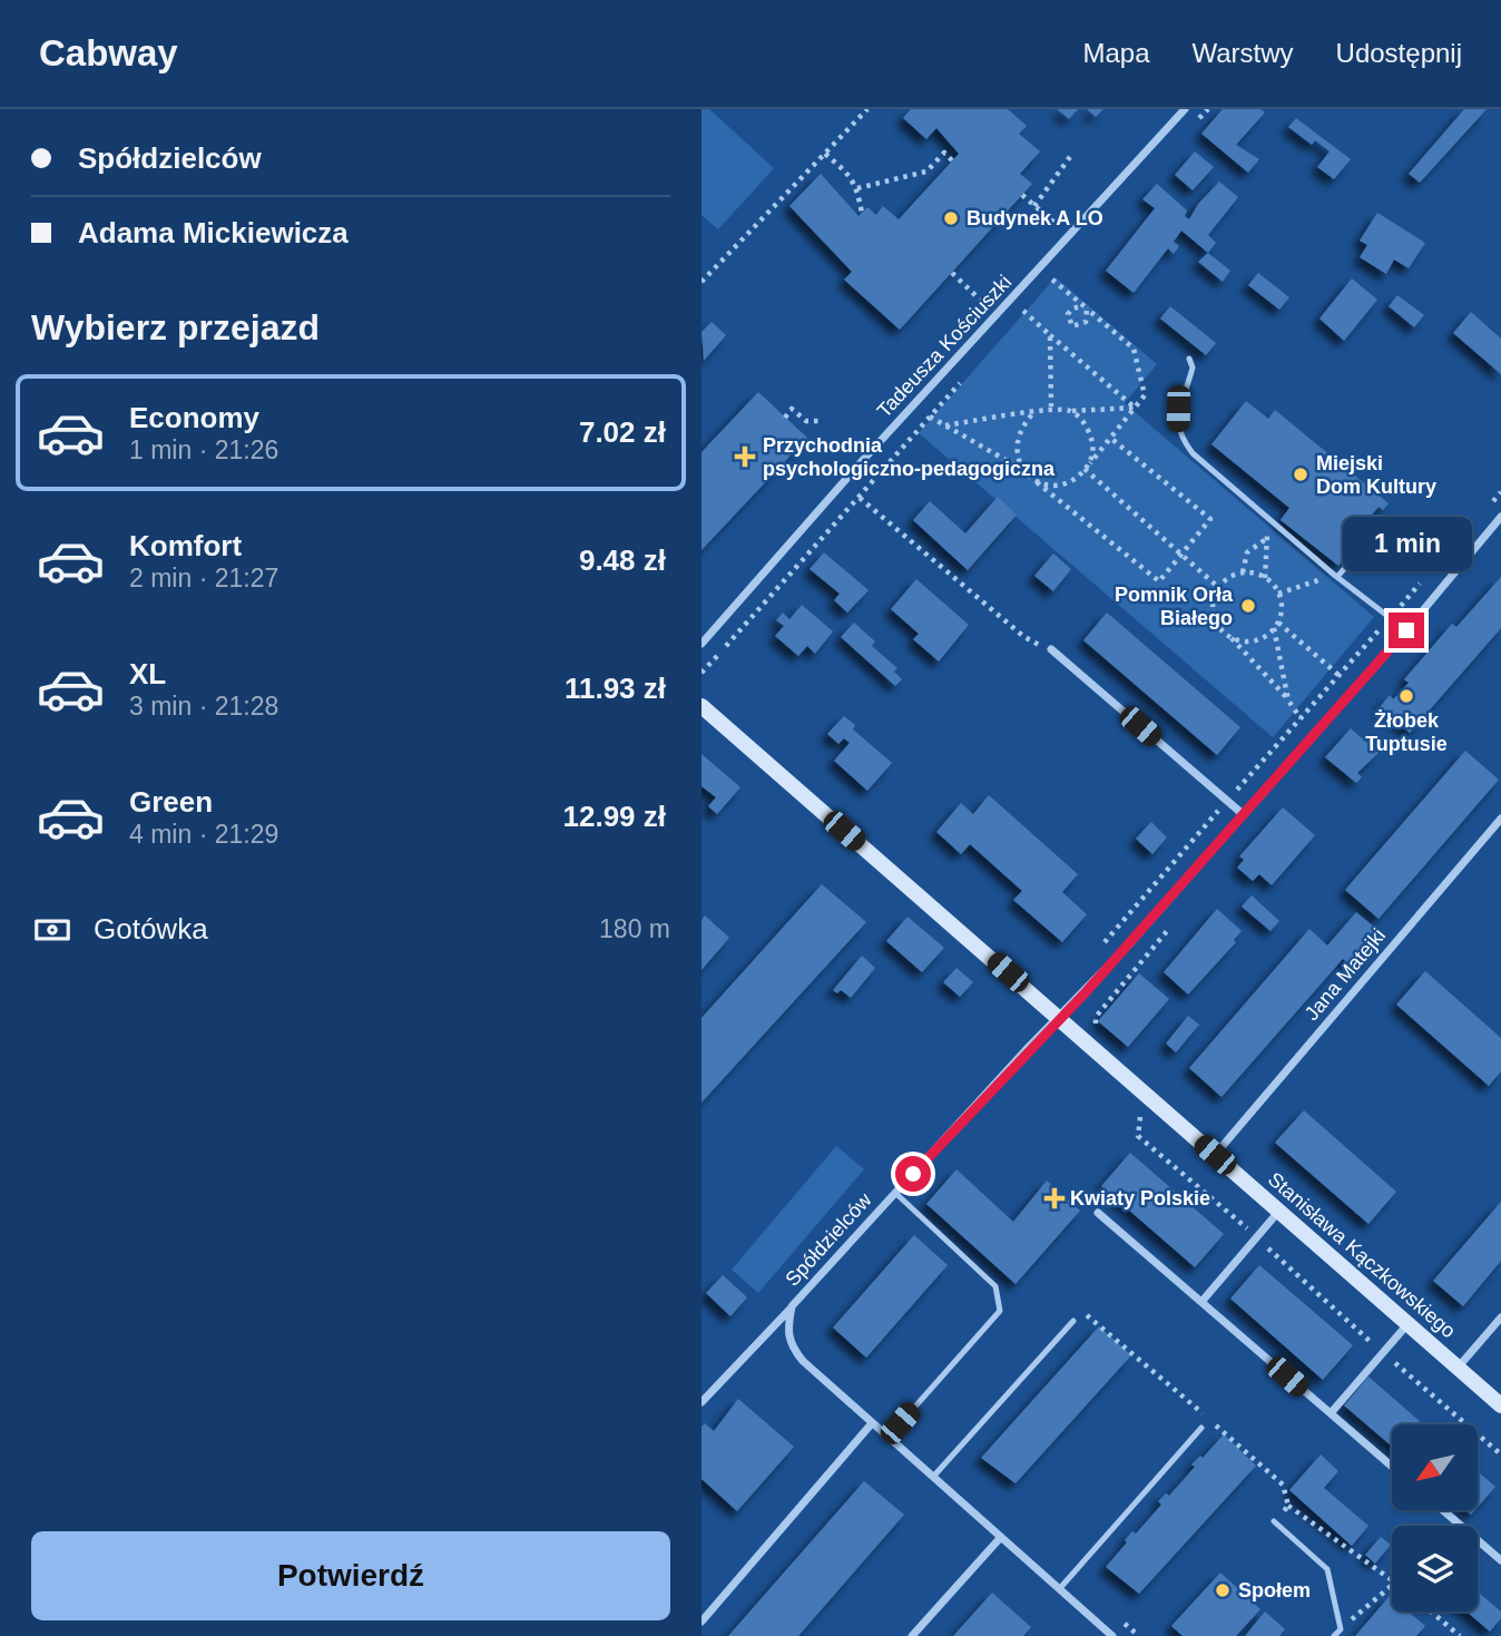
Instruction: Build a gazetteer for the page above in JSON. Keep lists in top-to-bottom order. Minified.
{"streets":{"street":["Tadeusza Kościuszki","Jana Matejki","Spółdzielców","Stanisława Kączkowskiego"]},"crossings":[["Jana Matejki","Stanisława Kączkowskiego"],["Spółdzielców","Stanisława Kączkowskiego"]],"places":{"other":["Budynek A LO","Miejski Dom Kultury","Pomnik Orła Białego","Żłobek Tuptusie","Społem"],"health":["Przychodnia psychologiczno-pedagogiczna","Kwiaty Polskie"]},"north":"bottom left","page":{"header":"Cabway","nav":["Mapa","Warstwy","Udostępnij"],"banner":["Spółdzielców","Adama Mickiewicza"],"heading":"Wybierz przejazd","list":[{"name":"Economy","note":"1 min · 21:26","value":"7.02 zł"},{"name":"Komfort","note":"2 min · 21:27","value":"9.48 zł"},{"name":"XL","note":"3 min · 21:28","value":"11.93 zł"},{"name":"Green","note":"4 min · 21:29","value":"12.99 zł"}],"bubble":"1 min","pay":["Gotówka","180 m"],"buttons":"Potwierdź"}}
